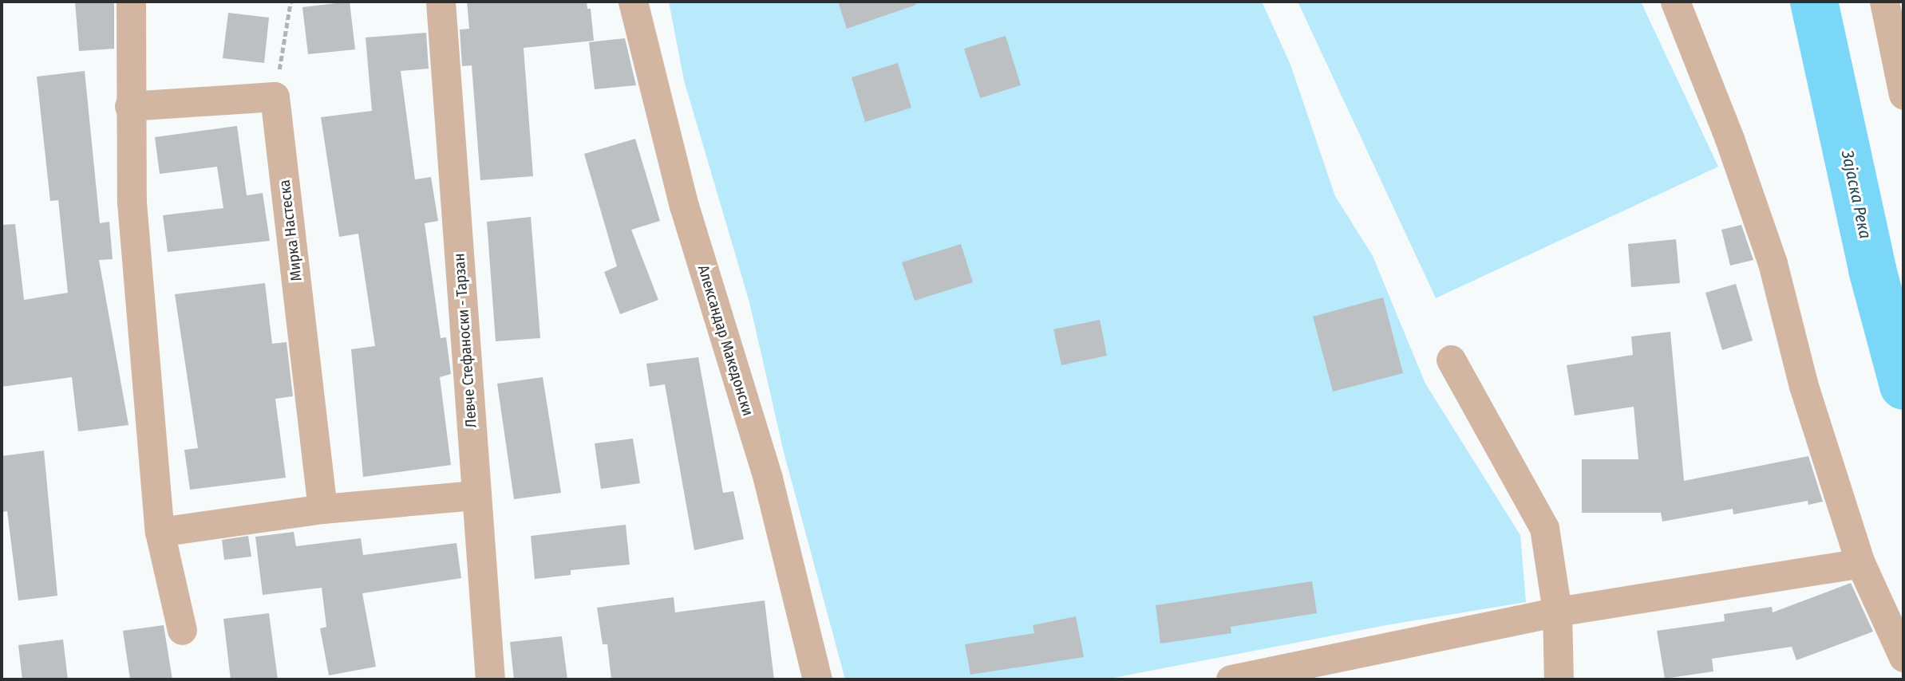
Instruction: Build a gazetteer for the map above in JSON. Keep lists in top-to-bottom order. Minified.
{"streets":{"street":["Мирка Настеска","Левче Стефаноски - Тарзан","Александар Македонски"]},"water":["Зајаска Река"]}
